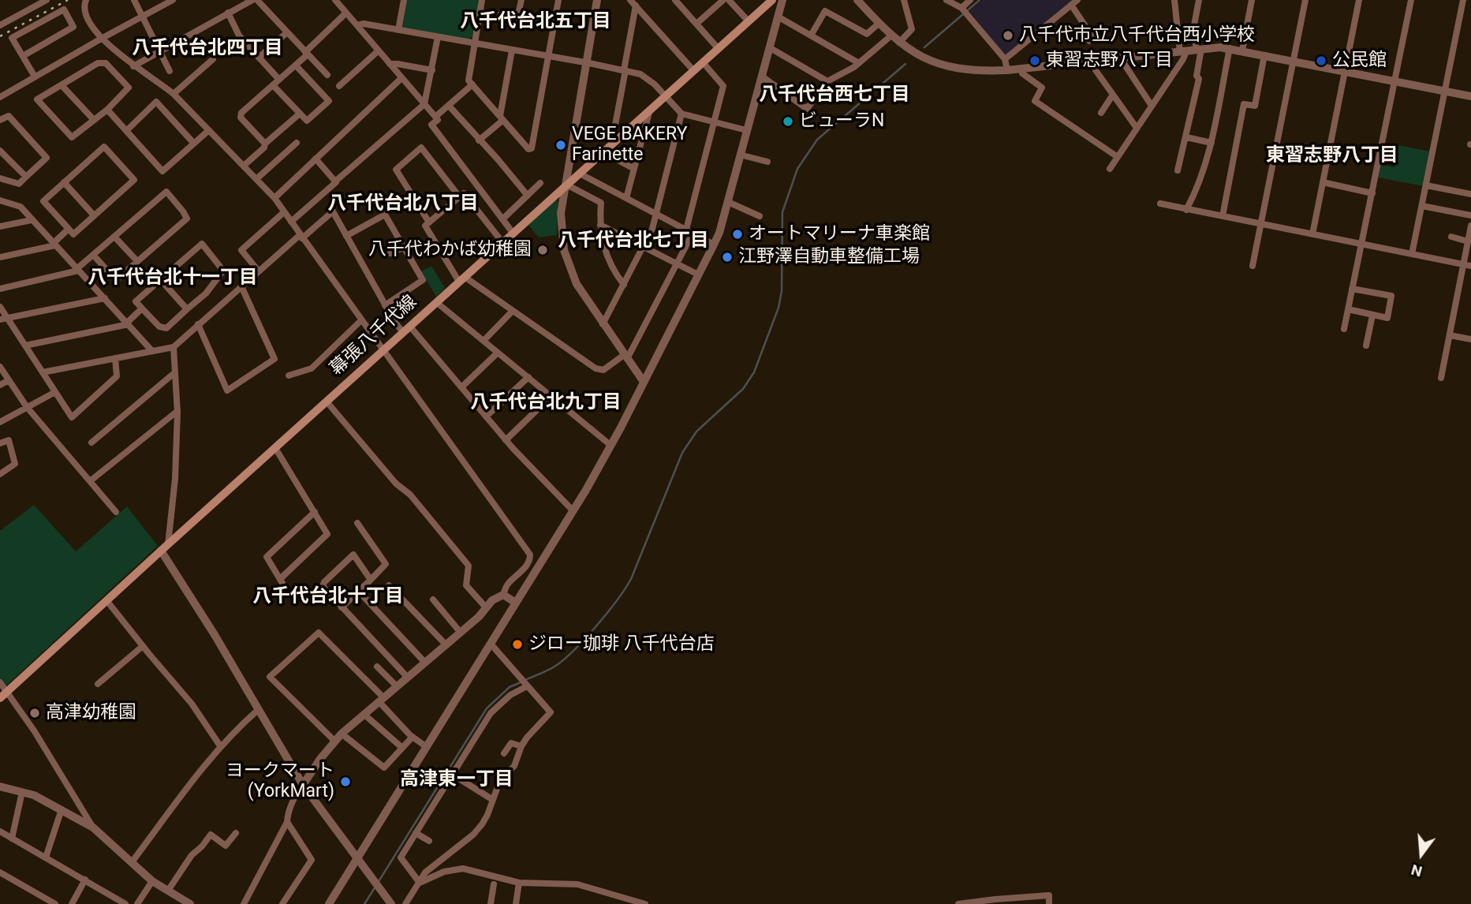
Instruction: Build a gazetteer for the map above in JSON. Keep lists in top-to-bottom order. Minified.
{"streets":{"main road":["幕張八千代線"]},"districts":["八千代台北五丁目","八千代台北四丁目","八千代台西七丁目","東習志野八丁目","八千代台北八丁目","八千代台北七丁目","八千代台北十一丁目","八千代台北九丁目","八千代台北十丁目","高津東一丁目"],"places":["八千代市立八千代台西小学校","東習志野八丁目","公民館","ビューラN","VEGE BAKERY Farinette","オートマリーナ車楽館","八千代わかば幼稚園","江野澤自動車整備工場","ジロー珈琲 八千代台店","高津幼稚園","ヨークマート (YorkMart)"],"north":"bottom"}
